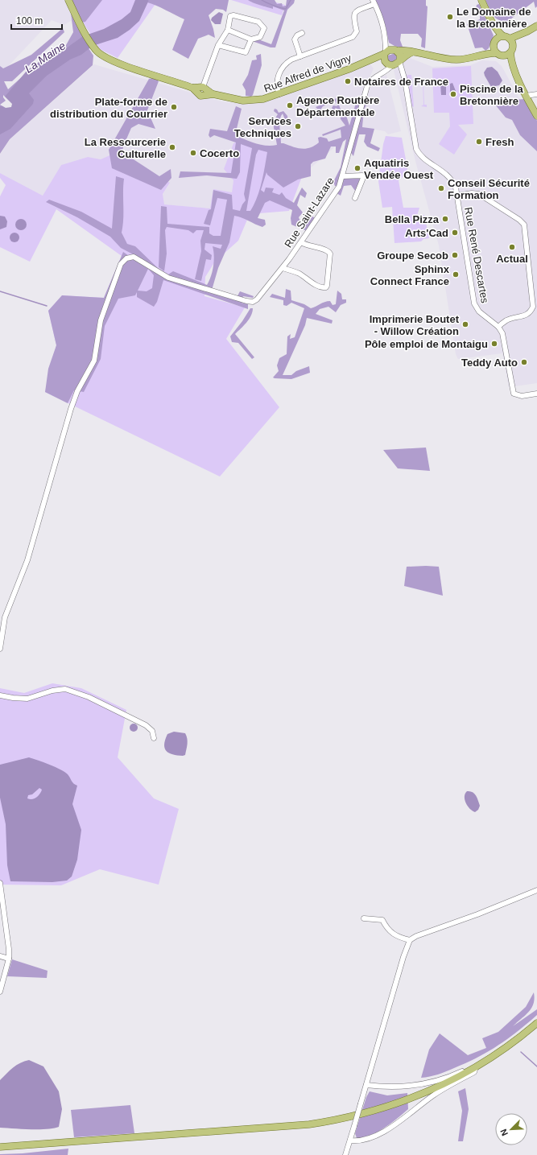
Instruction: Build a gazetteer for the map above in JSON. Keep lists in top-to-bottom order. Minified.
{"streets":{"main road":["Rue Alfred de Vigny"],"street":["Rue Saint-Lazare","Rue René Descartes"]},"crossings":[["Rue Alfred de Vigny","Rue Saint-Lazare"],["Rue Alfred de Vigny","Rue René Descartes"],["Rue Saint-Lazare","Rue René Descartes"]],"water":["La Maine"],"places":["Le Domaine de la Bretonnière","Notaires de France","Piscine de la Bretonnière","Agence Routière Départementale","Plate-forme de distribution du Courrier","Services Techniques","Fresh","La Ressourcerie Culturelle","Cocerto","Aquatiris Vendée Ouest","Conseil Sécurité Formation","Bella Pizza","Arts'Cad","Actual","Groupe Secob","Sphinx Connect France","Imprimerie Boutet - Willow Création","Pôle emploi de Montaigu","Teddy Auto"],"scale_bar":"100 m","north":"bottom left"}
